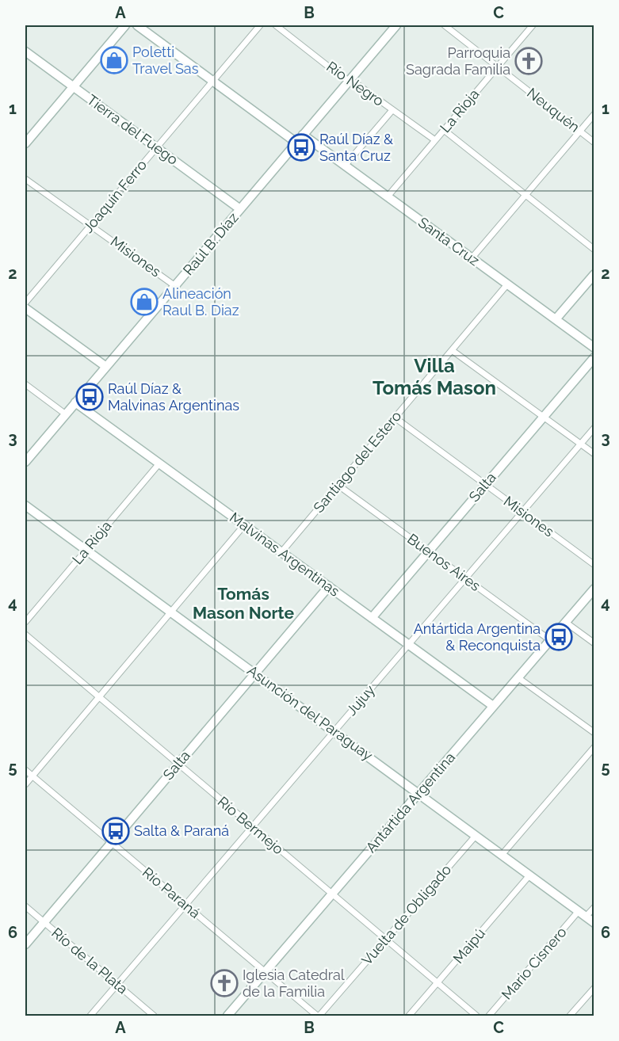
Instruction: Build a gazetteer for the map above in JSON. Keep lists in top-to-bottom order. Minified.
{"streets":{"street":["Río Negro","Neuquén","La Rioja","Tierra del Fuego","Joaquín Ferro","Santa Cruz","Raúl B. Díaz","Misiones","Santiago del Estero","Salta","Malvinas Argentinas","Buenos Aires","Jujuy","Asunción del Paraguay","Antártida Argentina","Río Bermejo","Río Paraná","Vuelta de Obligado","Maipú","Río de la Plata","Mario Cisnero"]},"crossings":[["Río Negro","La Rioja"],["Río Negro","Raúl B. Díaz"],["Neuquén","La Rioja"],["La Rioja","Santa Cruz"],["La Rioja","Malvinas Argentinas"],["La Rioja","Asunción del Paraguay"],["Tierra del Fuego","Joaquín Ferro"],["Tierra del Fuego","Raúl B. Díaz"],["Joaquín Ferro","Misiones"],["Santa Cruz","Raúl B. Díaz"],["Santa Cruz","Santiago del Estero"],["Raúl B. Díaz","Misiones"],["Raúl B. Díaz","Malvinas Argentinas"],["Misiones","Santiago del Estero"],["Misiones","Salta"],["Misiones","Jujuy"],["Santiago del Estero","Malvinas Argentinas"],["Santiago del Estero","Buenos Aires"],["Salta","Malvinas Argentinas"],["Salta","Buenos Aires"],["Salta","Asunción del Paraguay"],["Salta","Río Bermejo"],["Salta","Río Paraná"],["Salta","Río de la Plata"],["Malvinas Argentinas","Jujuy"],["Malvinas Argentinas","Antártida Argentina"],["Buenos Aires","Jujuy"],["Buenos Aires","Antártida Argentina"],["Jujuy","Asunción del Paraguay"],["Jujuy","Río Bermejo"],["Jujuy","Río Paraná"],["Jujuy","Río de la Plata"],["Asunción del Paraguay","Antártida Argentina"],["Asunción del Paraguay","Vuelta de Obligado"],["Asunción del Paraguay","Maipú"],["Asunción del Paraguay","Mario Cisnero"],["Antártida Argentina","Río Bermejo"],["Antártida Argentina","Río Paraná"],["Río Bermejo","Vuelta de Obligado"],["Río Bermejo","Maipú"],["Río Paraná","Vuelta de Obligado"]],"districts":["Villa Tomás Mason","Tomás Mason Norte"],"places":{"shop":["Poletti Travel Sas","Alineación Raul B. Diaz"],"church":["Parroquia Sagrada Familia","Iglesia Catedral de la Familia"],"bus stop":["Raúl Díaz & Santa Cruz","Raúl Díaz & Malvinas Argentinas","Antártida Argentina & Reconquista","Salta & Paraná"]},"grid":{"columns":["A","B","C"],"rows":["1","2","3","4","5","6"]}}
